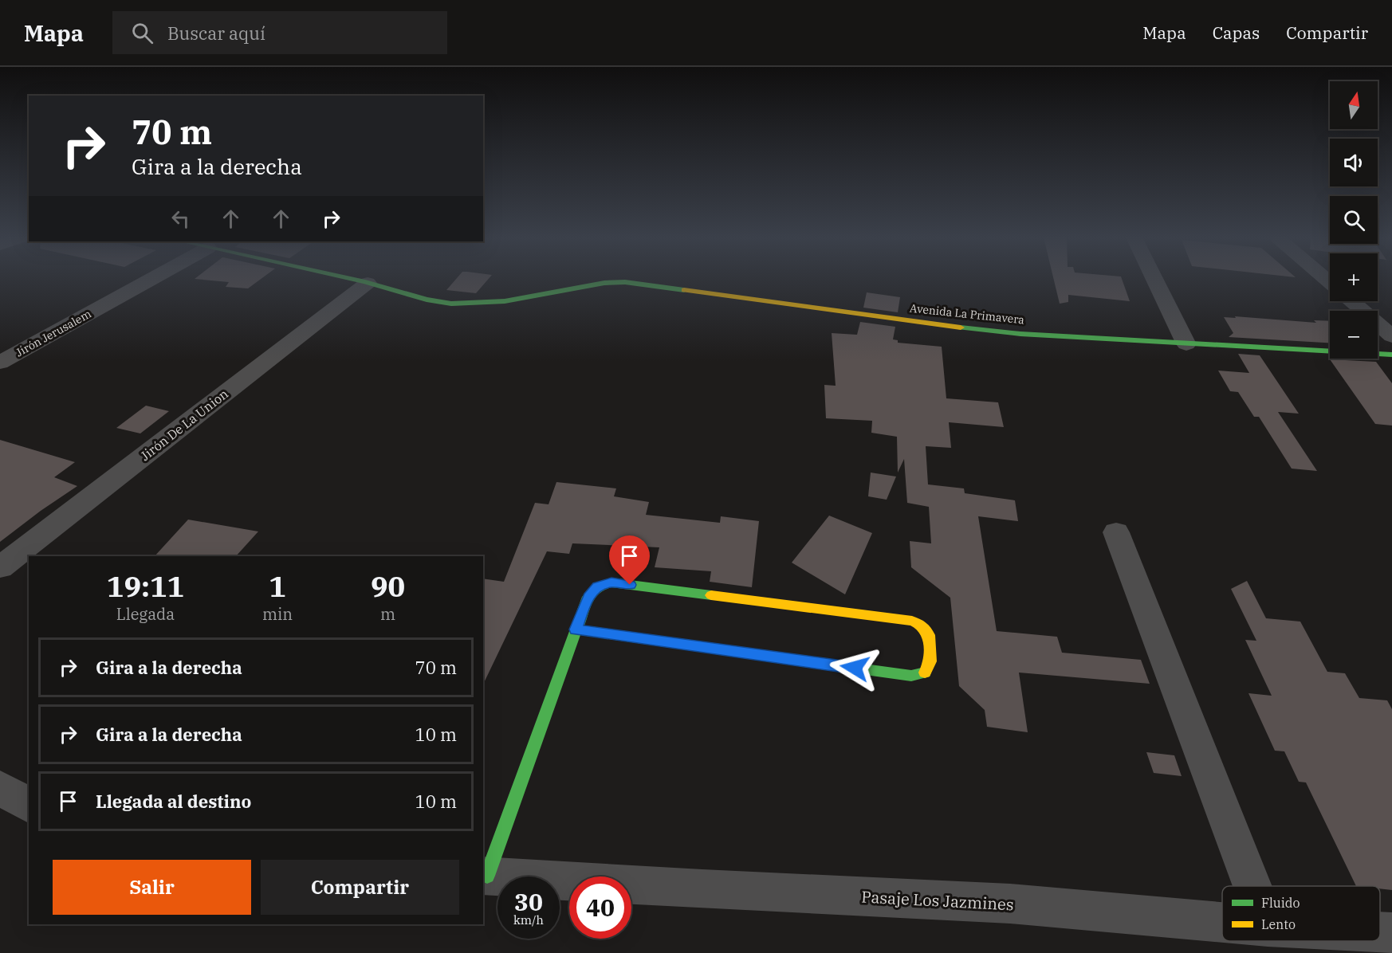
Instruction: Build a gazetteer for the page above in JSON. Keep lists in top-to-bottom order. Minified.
{"streets":{"street":["Avenida La Primavera","Jirón Jerusalem","Jirón De La Union","Pasaje Los Jazmines"]},"crossings":[["Avenida La Primavera","Jirón De La Union"]],"legend":["Fluido","Lento"],"north":"top","page":{"header":"Mapa","search":"Buscar aquí","nav":["Mapa","Capas","Compartir"],"map_buttons":["+","−"],"turn":["70 m","Gira a la derecha"],"eta":["19:11","Llegada","1","min","90","m"],"list":[{"name":"Gira a la derecha","value":"70 m"},{"name":"Gira a la derecha","value":"10 m"},{"name":"Llegada al destino","value":"10 m"}],"buttons":["Salir","Compartir"],"speed":"30 km/h","limit":"40"}}
